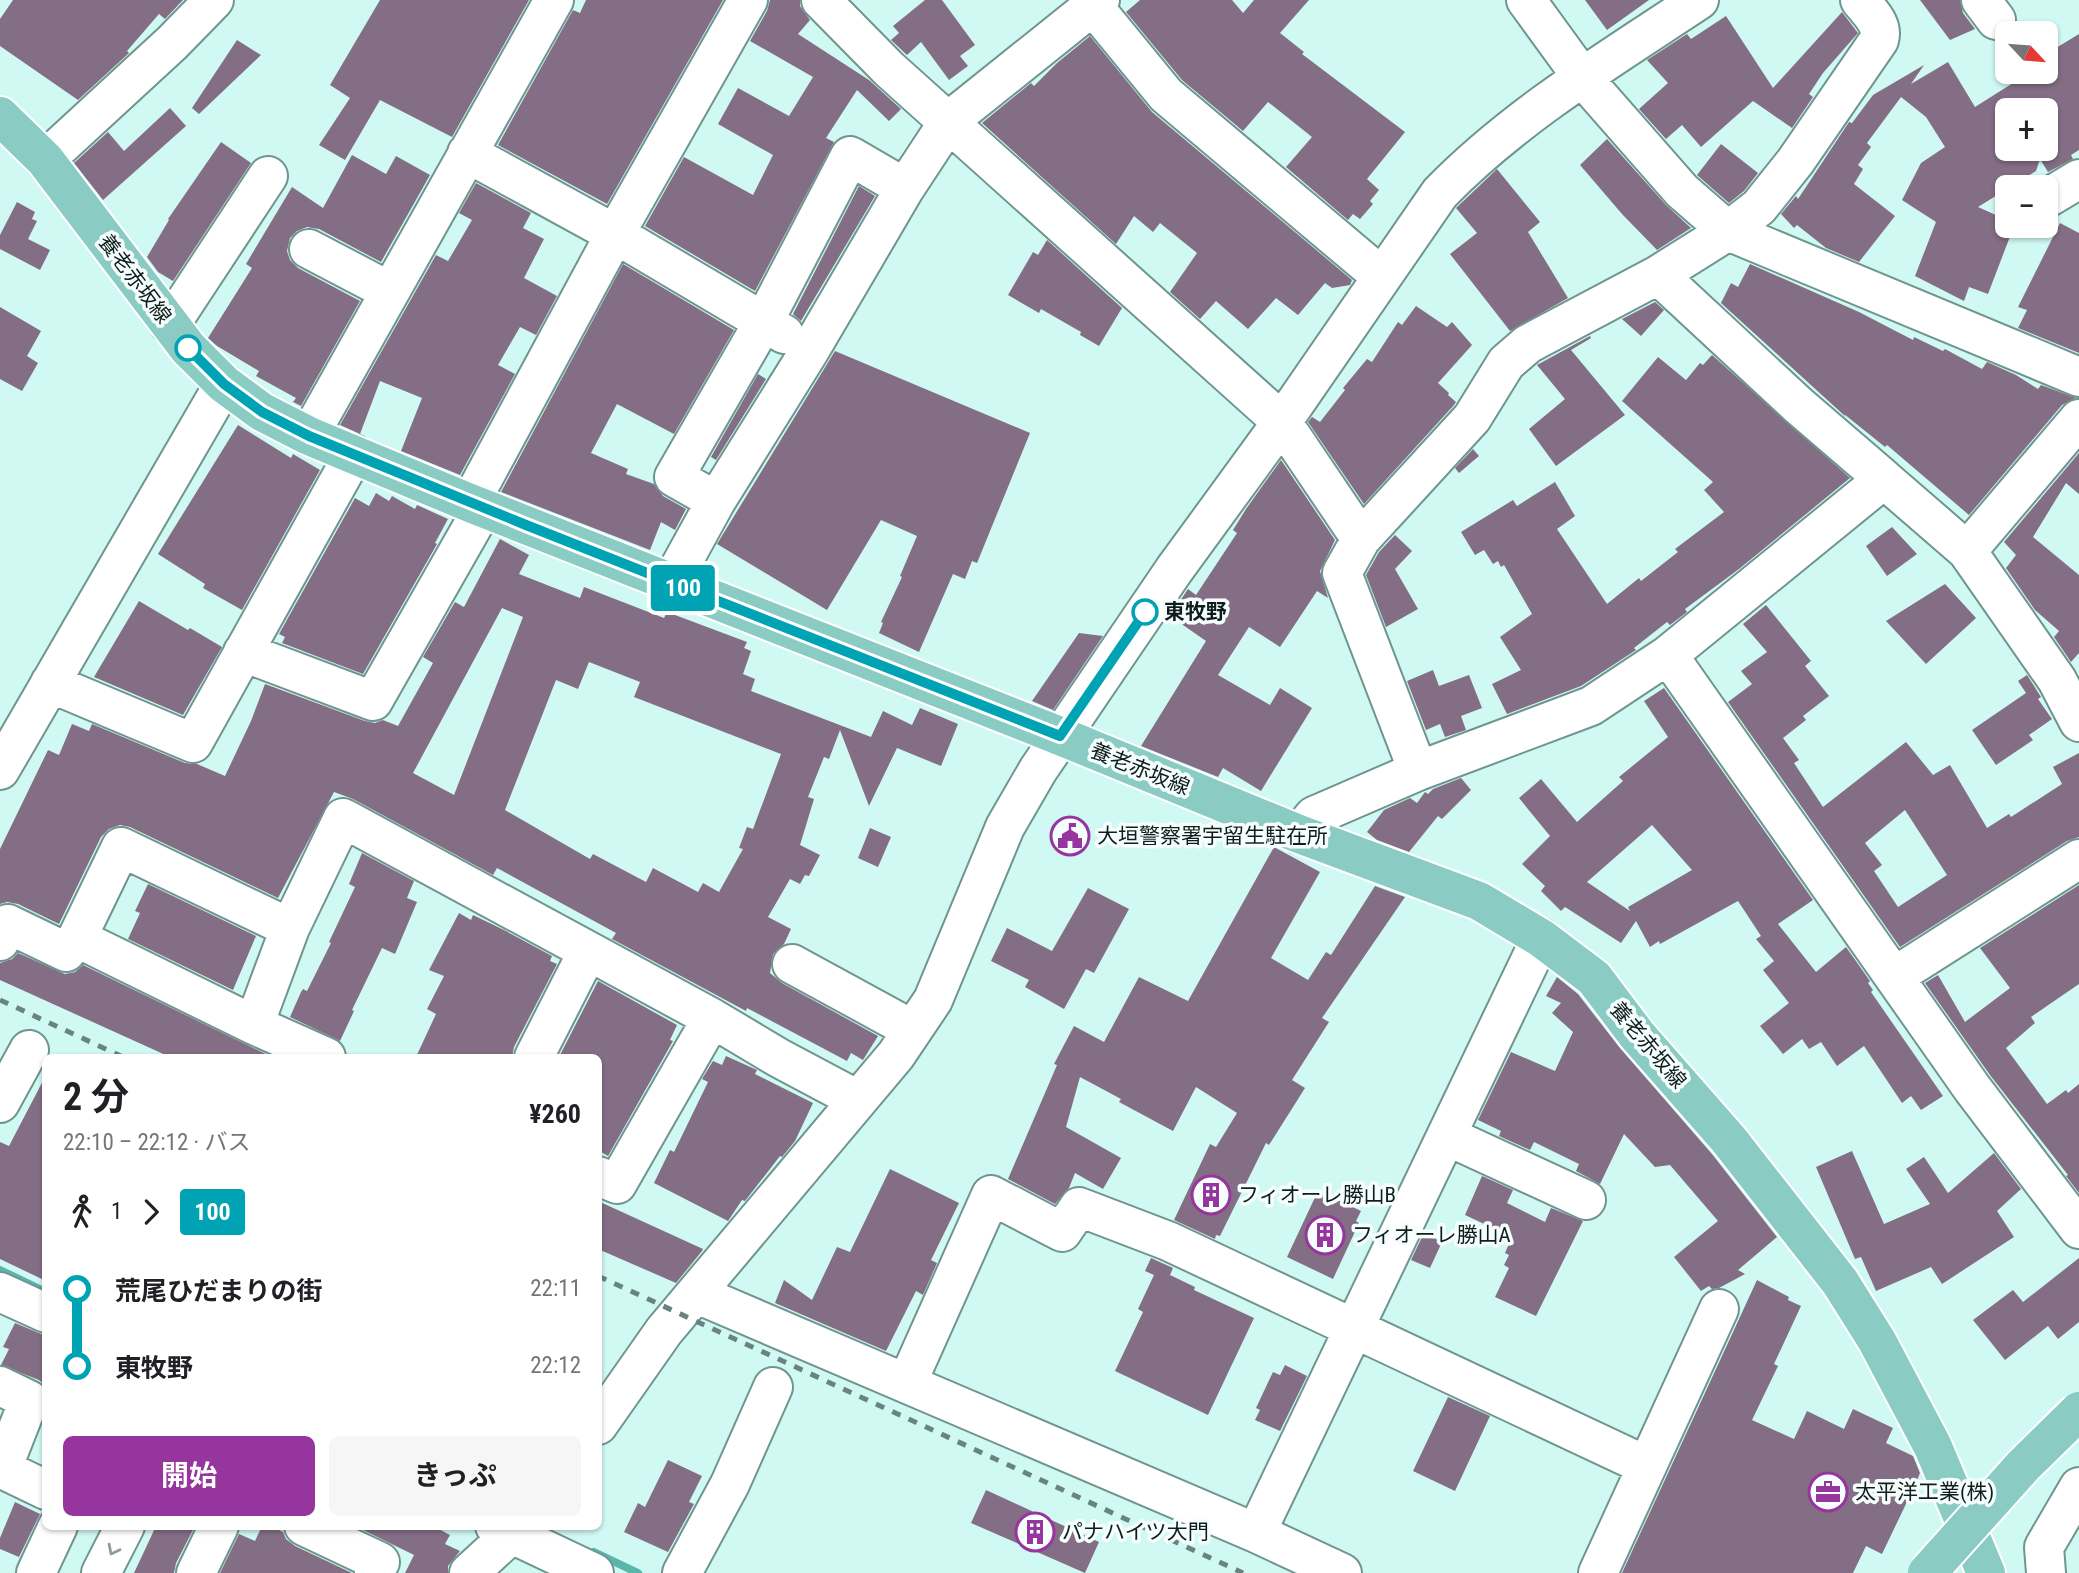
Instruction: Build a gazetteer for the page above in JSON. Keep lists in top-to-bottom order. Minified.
{"streets":{"main road":["養老赤坂線"]},"places":{"other":["東牧野"],"public building":["大垣警察署宇留生駐在所"],"building":["フィオーレ勝山B","フィオーレ勝山A","パナハイツ大門"],"office":["太平洋工業(株)"]},"lines":["bus line 100"],"north":"bottom right","page":{"on_map":"100","map_buttons":["+","−"],"heading":["2 分","22:10 – 22:12 · バス","¥260"],"legs":["1","100"],"list":[{"name":"荒尾ひだまりの街","value":"22:11"},{"name":"東牧野","value":"22:12"}],"buttons":["開始","きっぷ"]}}
